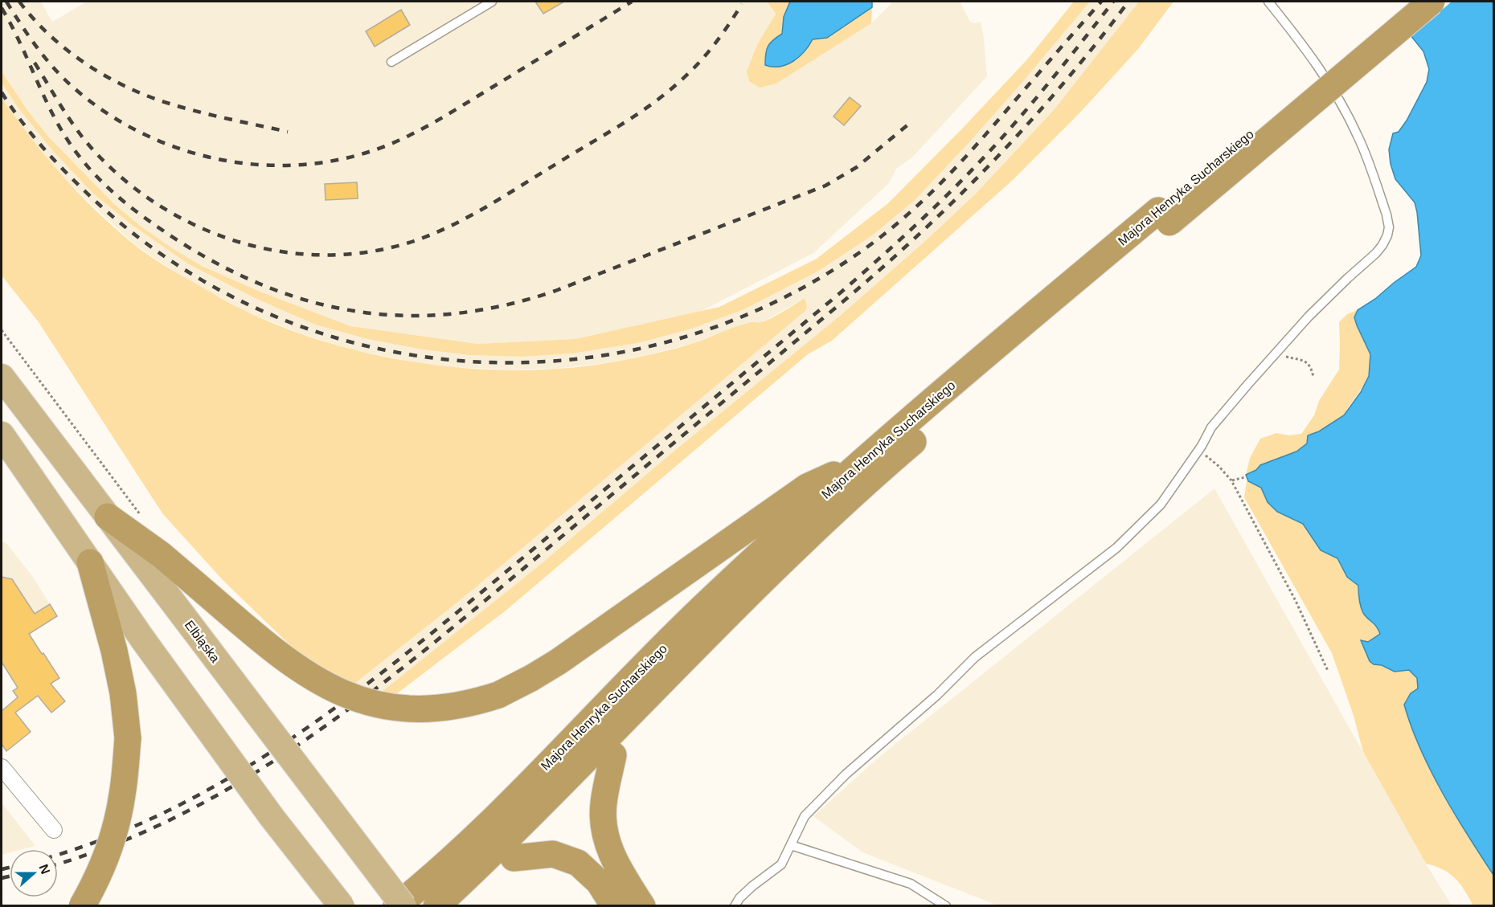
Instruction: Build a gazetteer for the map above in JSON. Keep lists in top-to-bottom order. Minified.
{"streets":{"highway":["Majora Henryka Sucharskiego"],"main road":["Elbląska"]},"north":"right"}
